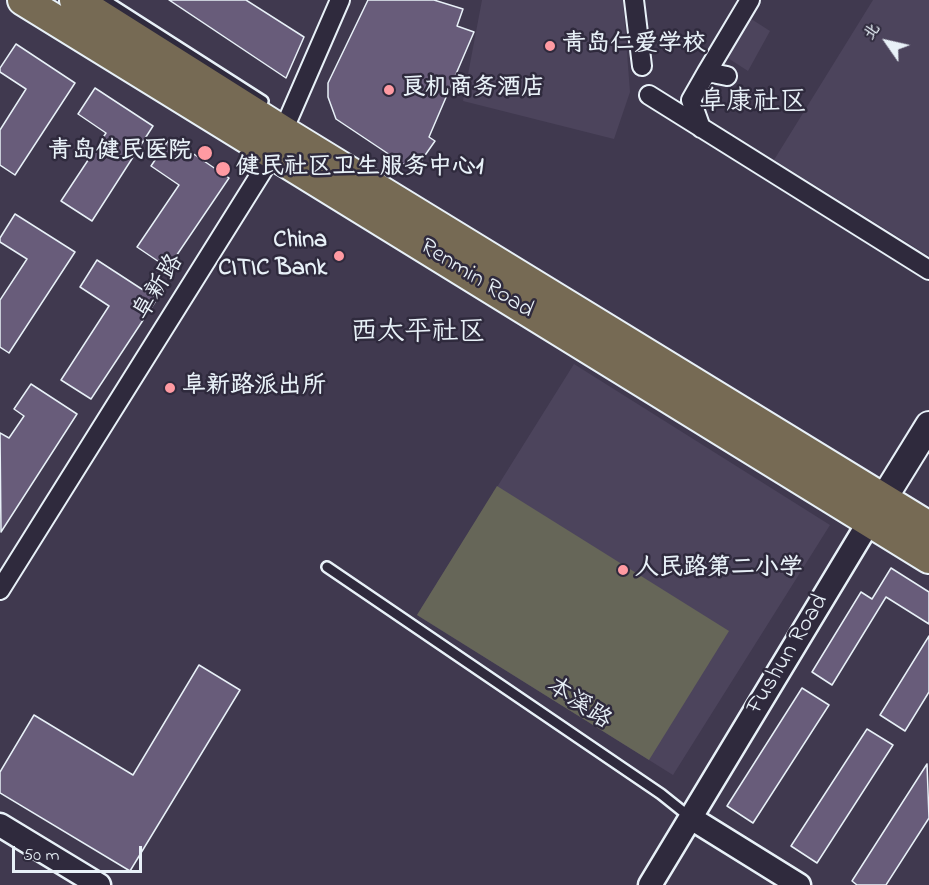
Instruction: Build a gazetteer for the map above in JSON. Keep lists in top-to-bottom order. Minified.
{"streets":{"main road":["Renmin Road","Fushun Road"],"street":["阜新路","本溪路"]},"crossings":[["Renmin Road","阜新路"],["Renmin Road","Fushun Road"],["Fushun Road","本溪路"]],"districts":["阜康社区","西太平社区"],"places":["青岛仁爱学校","良机商务酒店","青岛健民医院","健民社区卫生服务中心1","China CITIC Bank","阜新路派出所","人民路第二小学"],"scale_bar":"50 m","north":"top left"}
